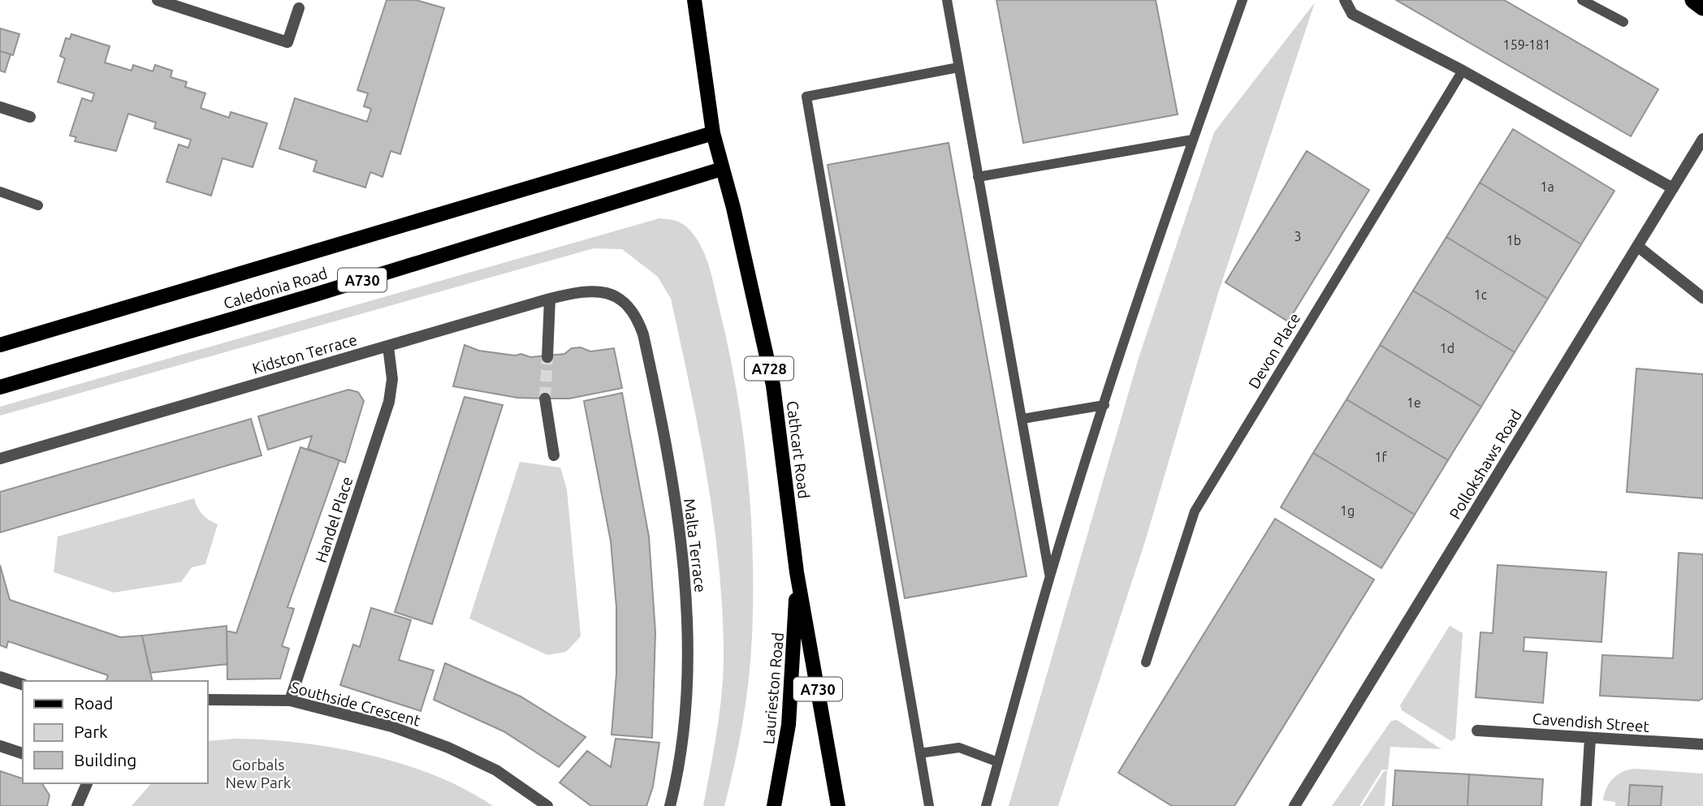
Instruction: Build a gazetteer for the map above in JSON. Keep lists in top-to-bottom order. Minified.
{"streets":{"main road":["A730","Caledonia Road","A728","Cathcart Road","Laurieston Road"],"street":["Kidston Terrace","Pollokshaws Road","Handel Place","Malta Terrace","Southside Crescent","Cavendish Street"],"lane":["Devon Place"]},"crossings":[["Caledonia Road","Cathcart Road"],["Kidston Terrace","Handel Place"],["Kidston Terrace","Malta Terrace"],["Cathcart Road","Laurieston Road"],["Handel Place","Southside Crescent"]],"parks":["Gorbals New Park"],"house_numbers":["159-181","1a","3","1b","1c","1d","1e","1f","1g"],"legend":["Road","Park","Building"]}
